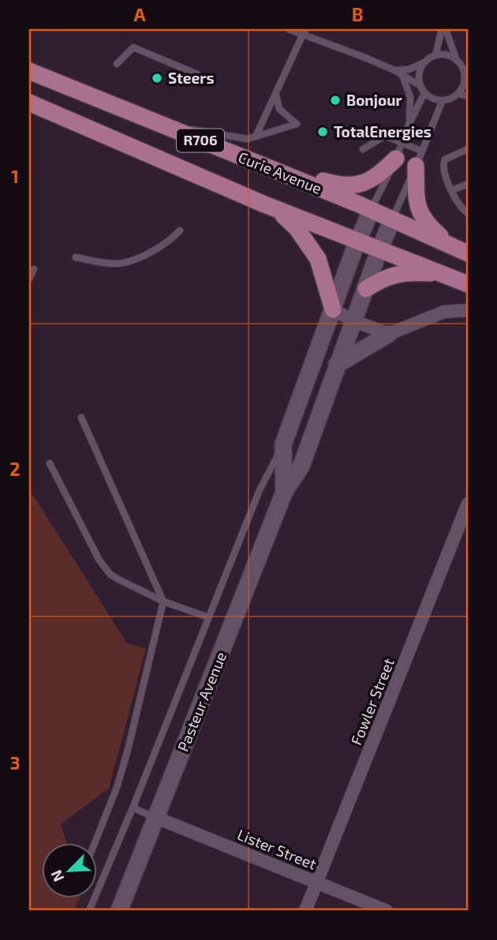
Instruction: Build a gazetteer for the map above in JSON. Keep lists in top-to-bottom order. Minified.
{"streets":{"main road":["R706","Curie Avenue"],"street":["Pasteur Avenue","Fowler Street","Lister Street"]},"crossings":[["R706","Pasteur Avenue"],["Curie Avenue","Pasteur Avenue"],["Pasteur Avenue","Lister Street"],["Fowler Street","Lister Street"]],"places":["Steers","Bonjour","TotalEnergies"],"north":"bottom left","grid":{"columns":["A","B"],"rows":["1","2","3"]}}
